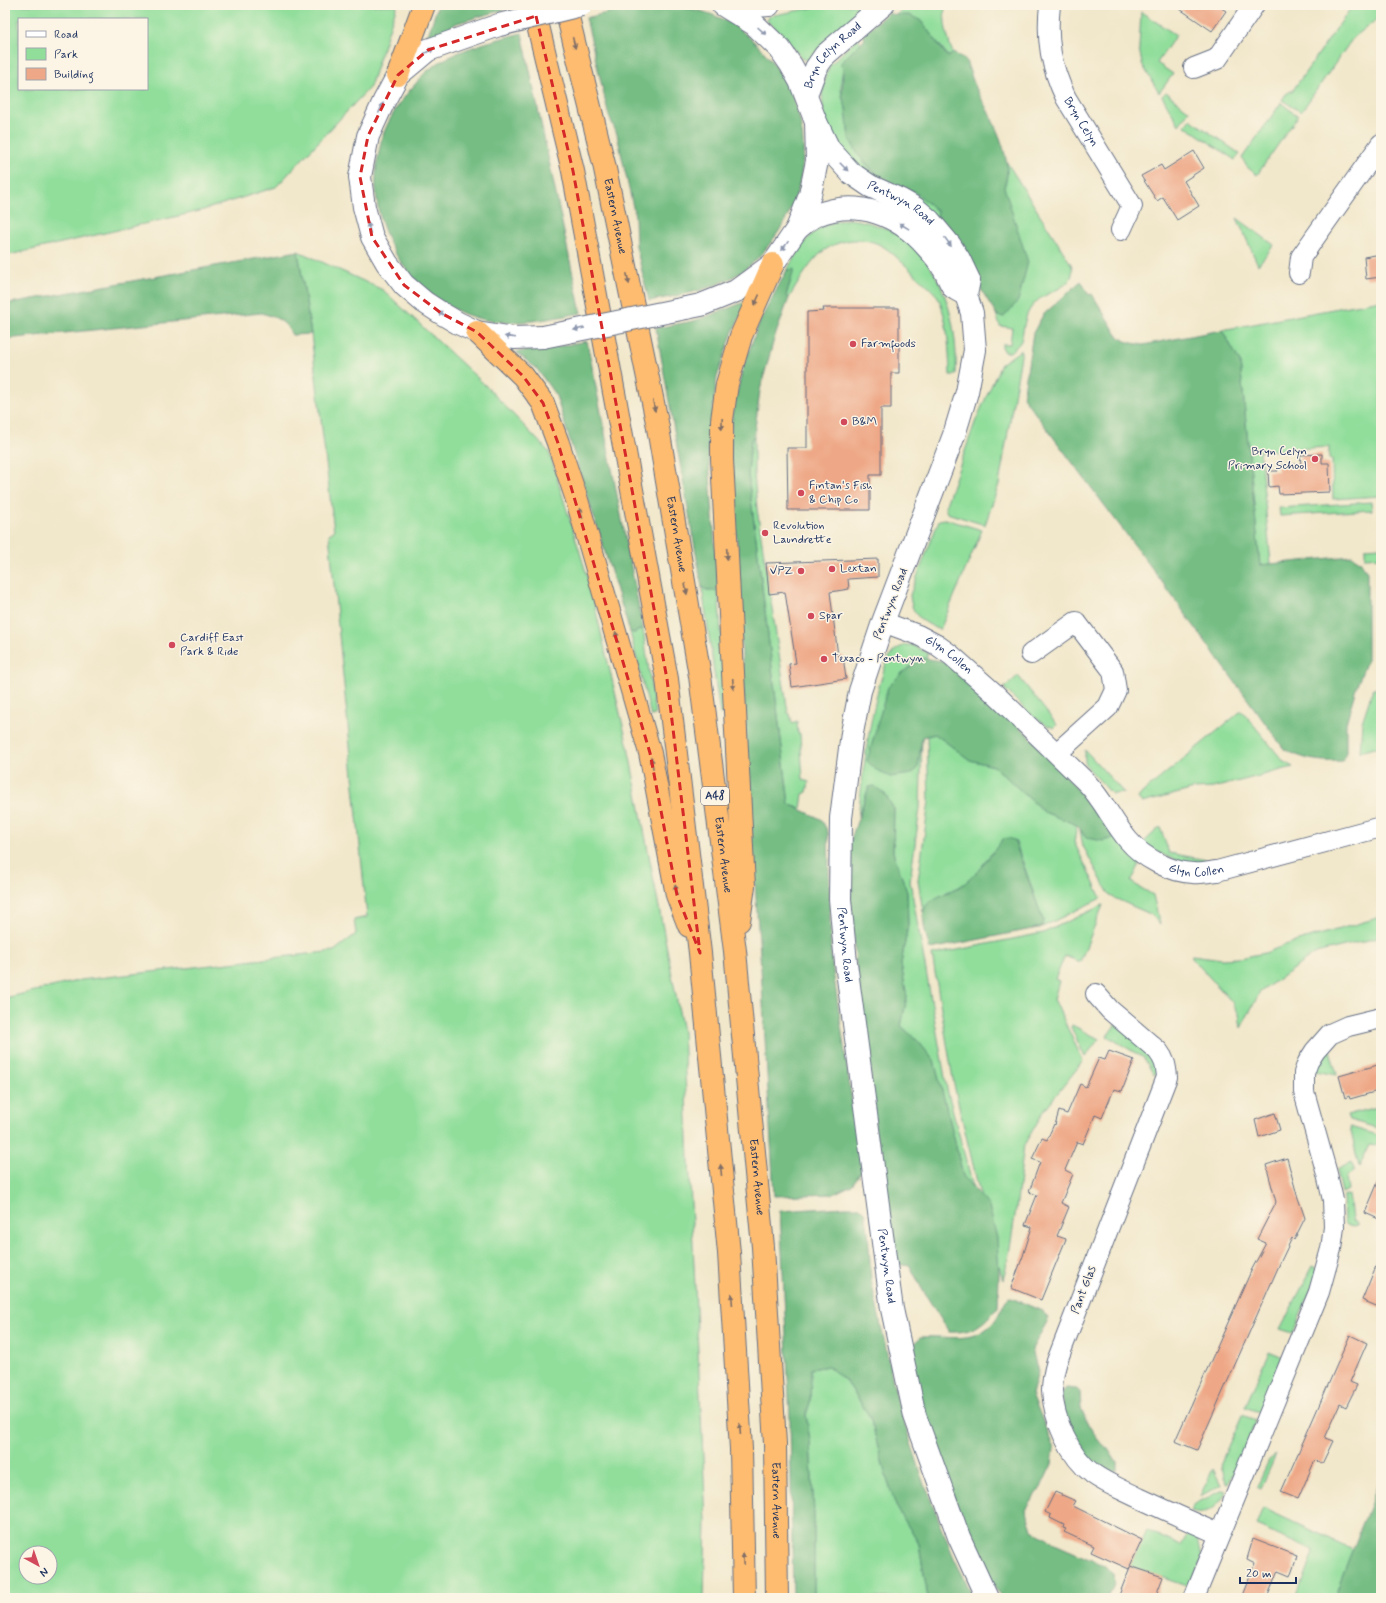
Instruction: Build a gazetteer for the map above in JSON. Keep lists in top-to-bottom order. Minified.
{"streets":{"highway":["Eastern Avenue","A48"],"street":["Bryn Celyn Road","Bryn Celyn","Pentwyn Road","Glyn Collen","Pant Glas"]},"crossings":[["Pentwyn Road","Glyn Collen"]],"places":["Farmfoods","B&M","Bryn Celyn Primary School","Fintan's Fish & Chip Co","Revolution Laundrette","Lextan","VPZ","Spar","Cardiff East Park & Ride","Texaco - Pentwyn"],"legend":["Road","Park","Building"],"scale_bar":"20 m","north":"bottom right"}
